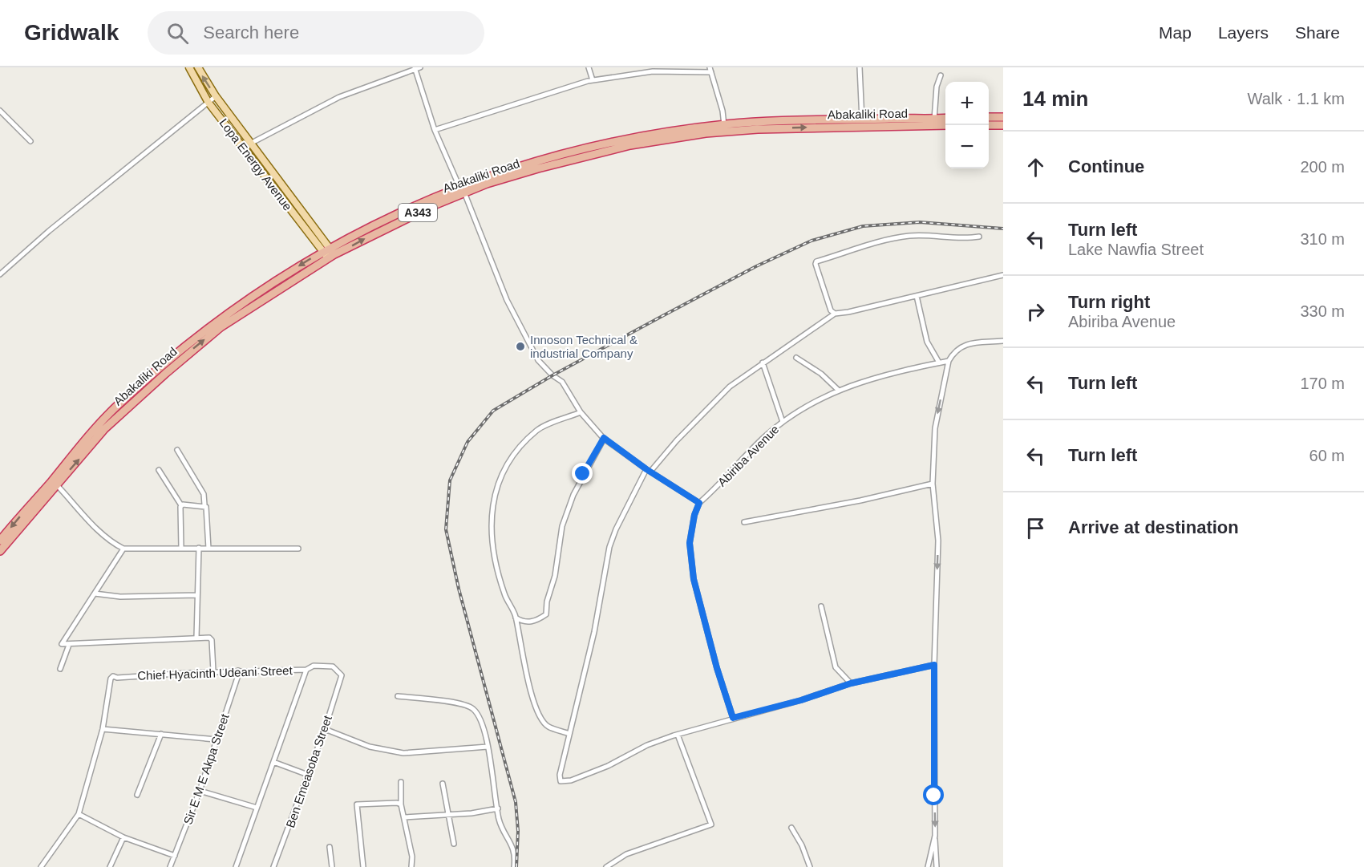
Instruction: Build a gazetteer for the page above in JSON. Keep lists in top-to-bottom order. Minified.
{"streets":{"highway":["Abakaliki Road","A343"],"main road":["Lopa Energy Avenue"],"street":["Abiriba Avenue","Chief Hyacinth Udeani Street","Sir E M E Akpa Street","Ben Emeasoba Street"]},"crossings":[["Abakaliki Road","Lopa Energy Avenue"],["Chief Hyacinth Udeani Street","Sir E M E Akpa Street"],["Chief Hyacinth Udeani Street","Ben Emeasoba Street"]],"places":["Innoson Technical & industrial Company"],"page":{"header":"Gridwalk","search":"Search here","nav":["Map","Layers","Share"],"heading":["14 min","Walk · 1.1 km"],"map_buttons":["+","−"],"list":[["Continue","200 m"],["Turn left","Lake Nawfia Street","310 m"],["Turn right","Abiriba Avenue","330 m"],["Turn left","170 m"],["Turn left","60 m"],"Arrive at destination"]}}
